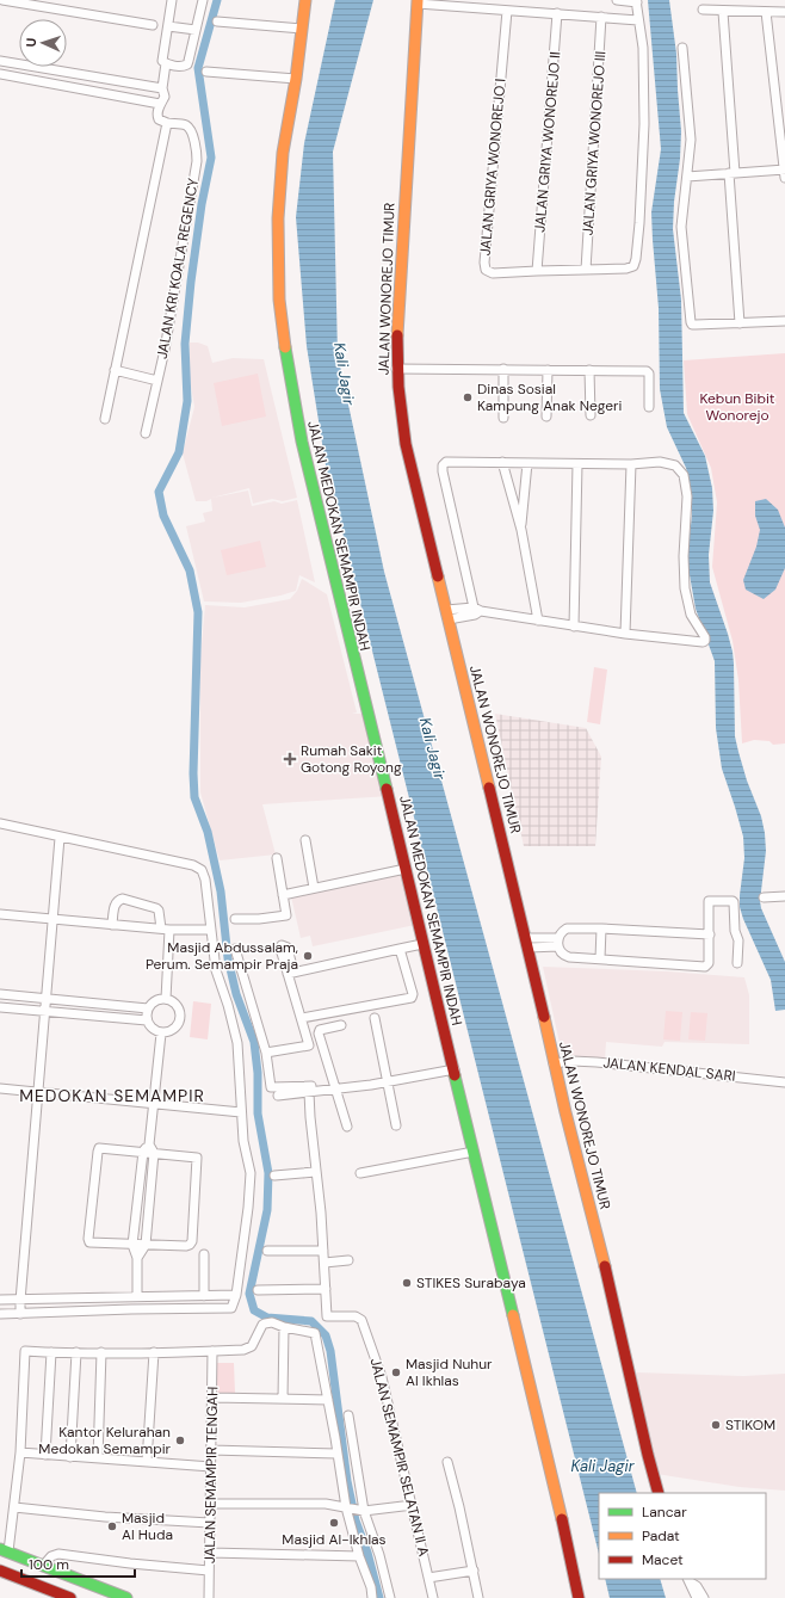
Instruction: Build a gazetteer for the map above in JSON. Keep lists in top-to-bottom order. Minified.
{"streets":{"street":["JALAN GRIYA WONOREJO II","JALAN GRIYA WONOREJO III","JALAN GRIYA WONOREJO I","JALAN KRI KOALA REGENCY","JALAN WONOREJO TIMUR","JALAN MEDOKAN SEMAMPIR INDAH","JALAN KENDAL SARI","JALAN SEMAMPIR SELATAN II A","JALAN SEMAMPIR TENGAH"]},"crossings":[["JALAN GRIYA WONOREJO II","JALAN GRIYA WONOREJO I"],["JALAN GRIYA WONOREJO III","JALAN GRIYA WONOREJO I"],["JALAN WONOREJO TIMUR","JALAN KENDAL SARI"]],"districts":["MEDOKAN SEMAMPIR"],"water":["Kali Jagir"],"parks":["Kebun Bibit Wonorejo"],"places":{"other":["Dinas Sosial Kampung Anak Negeri","Masjid Abdussalam, Perum. Semampir Praja","STIKES Surabaya","Masjid Nuhur Al Ikhlas","STIKOM","Kantor Kelurahan Medokan Semampir","Masjid Al-Ikhlas","Masjid Al Huda"],"health":["Rumah Sakit Gotong Royong"]},"legend":["Lancar","Padat","Macet"],"scale_bar":"100 m","north":"left"}
